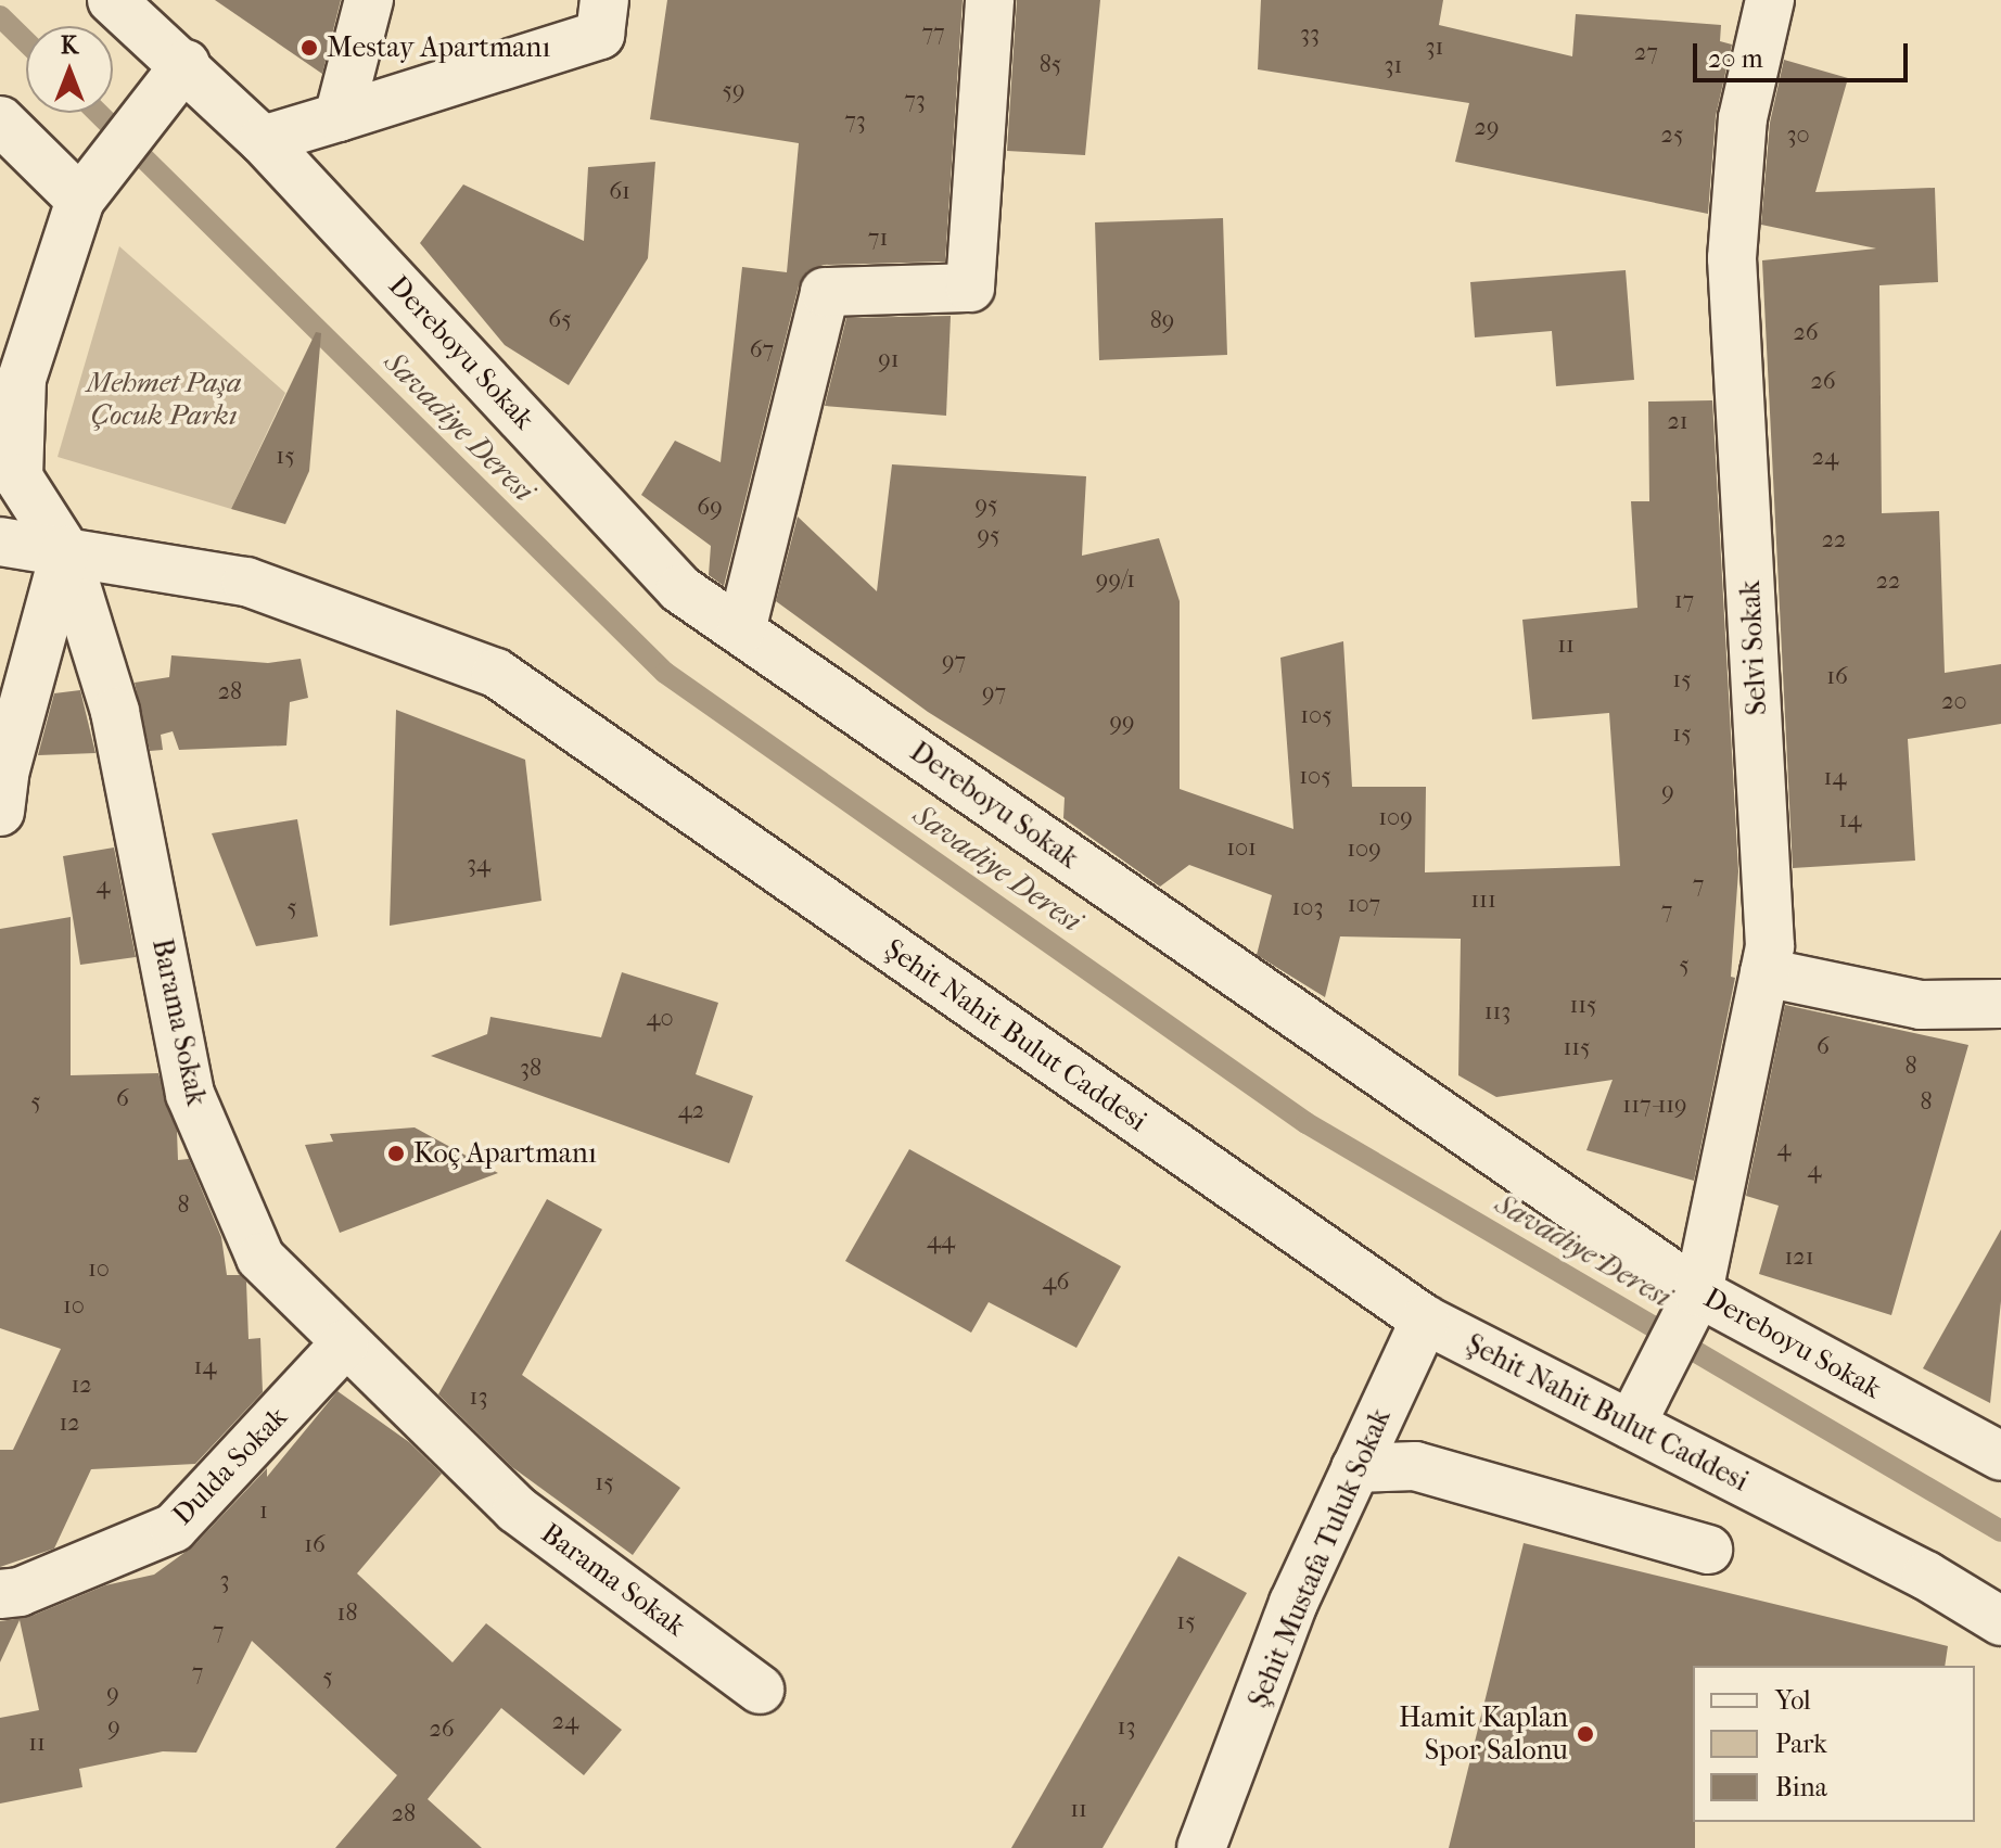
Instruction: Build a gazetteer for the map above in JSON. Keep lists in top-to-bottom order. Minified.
{"streets":{"street":["Dereboyu Sokak","Selvi Sokak","Barama Sokak","Şehit Nahit Bulut Caddesi","Dulda Sokak","Şehit Mustafa Tuluk Sokak"]},"crossings":[["Dereboyu Sokak","Selvi Sokak"],["Dereboyu Sokak","Barama Sokak"],["Selvi Sokak","Şehit Nahit Bulut Caddesi"],["Barama Sokak","Şehit Nahit Bulut Caddesi"],["Barama Sokak","Dulda Sokak"],["Şehit Nahit Bulut Caddesi","Şehit Mustafa Tuluk Sokak"]],"water":["Savadiye Deresi"],"parks":["Mehmet Paşa Çocuk Parkı"],"places":["Mestay Apartmanı","Koç Apartmanı","Hamit Kaplan Spor Salonu"],"house_numbers":["77","33","31","27","85","31","59","73","73","29","25","30","61","71","65","89","26","67","91","26","21","15","24","95","69","95","22","99/1","22","17","11","97","16","15","28","97","20","105","99","15","105","14","9","109","14","101","109","34","7","4","111","107","5","103","7","5","115","113","40","6","115","8","38","6","5","8","117-119","42","4","4","8","44","121","10","46","10","14","12","13","12","15","1","16","3","18","15","7","7","5","9","24","9","13","26","11","11","28"],"legend":["Yol","Park","Bina"],"scale_bar":"20 m","north":"top"}
